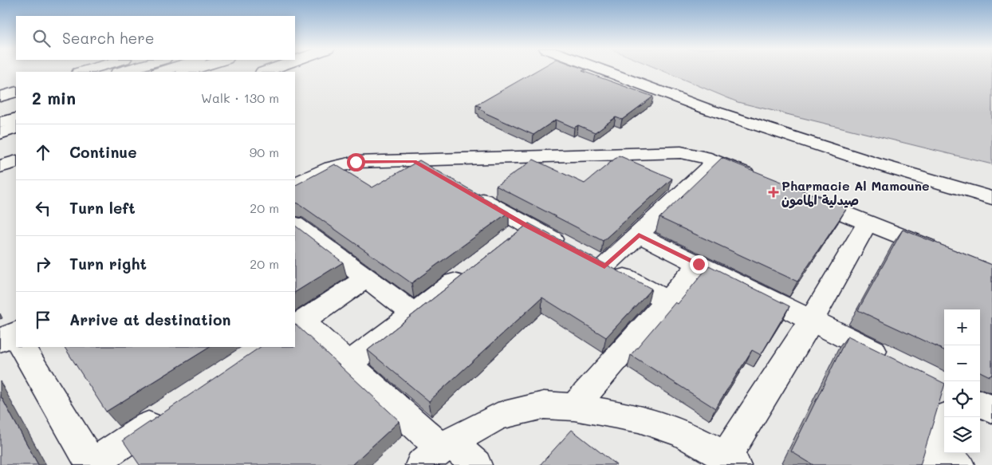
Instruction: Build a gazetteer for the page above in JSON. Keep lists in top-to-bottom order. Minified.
{"places":{"health":["Pharmacie Al Mamoune صيدلية المامون"]},"page":{"search":"Search here","heading":["2 min","Walk · 130 m"],"list":[["Continue","90 m"],["Turn left","20 m"],["Turn right","20 m"],"Arrive at destination"],"map_buttons":["+","−"]}}
